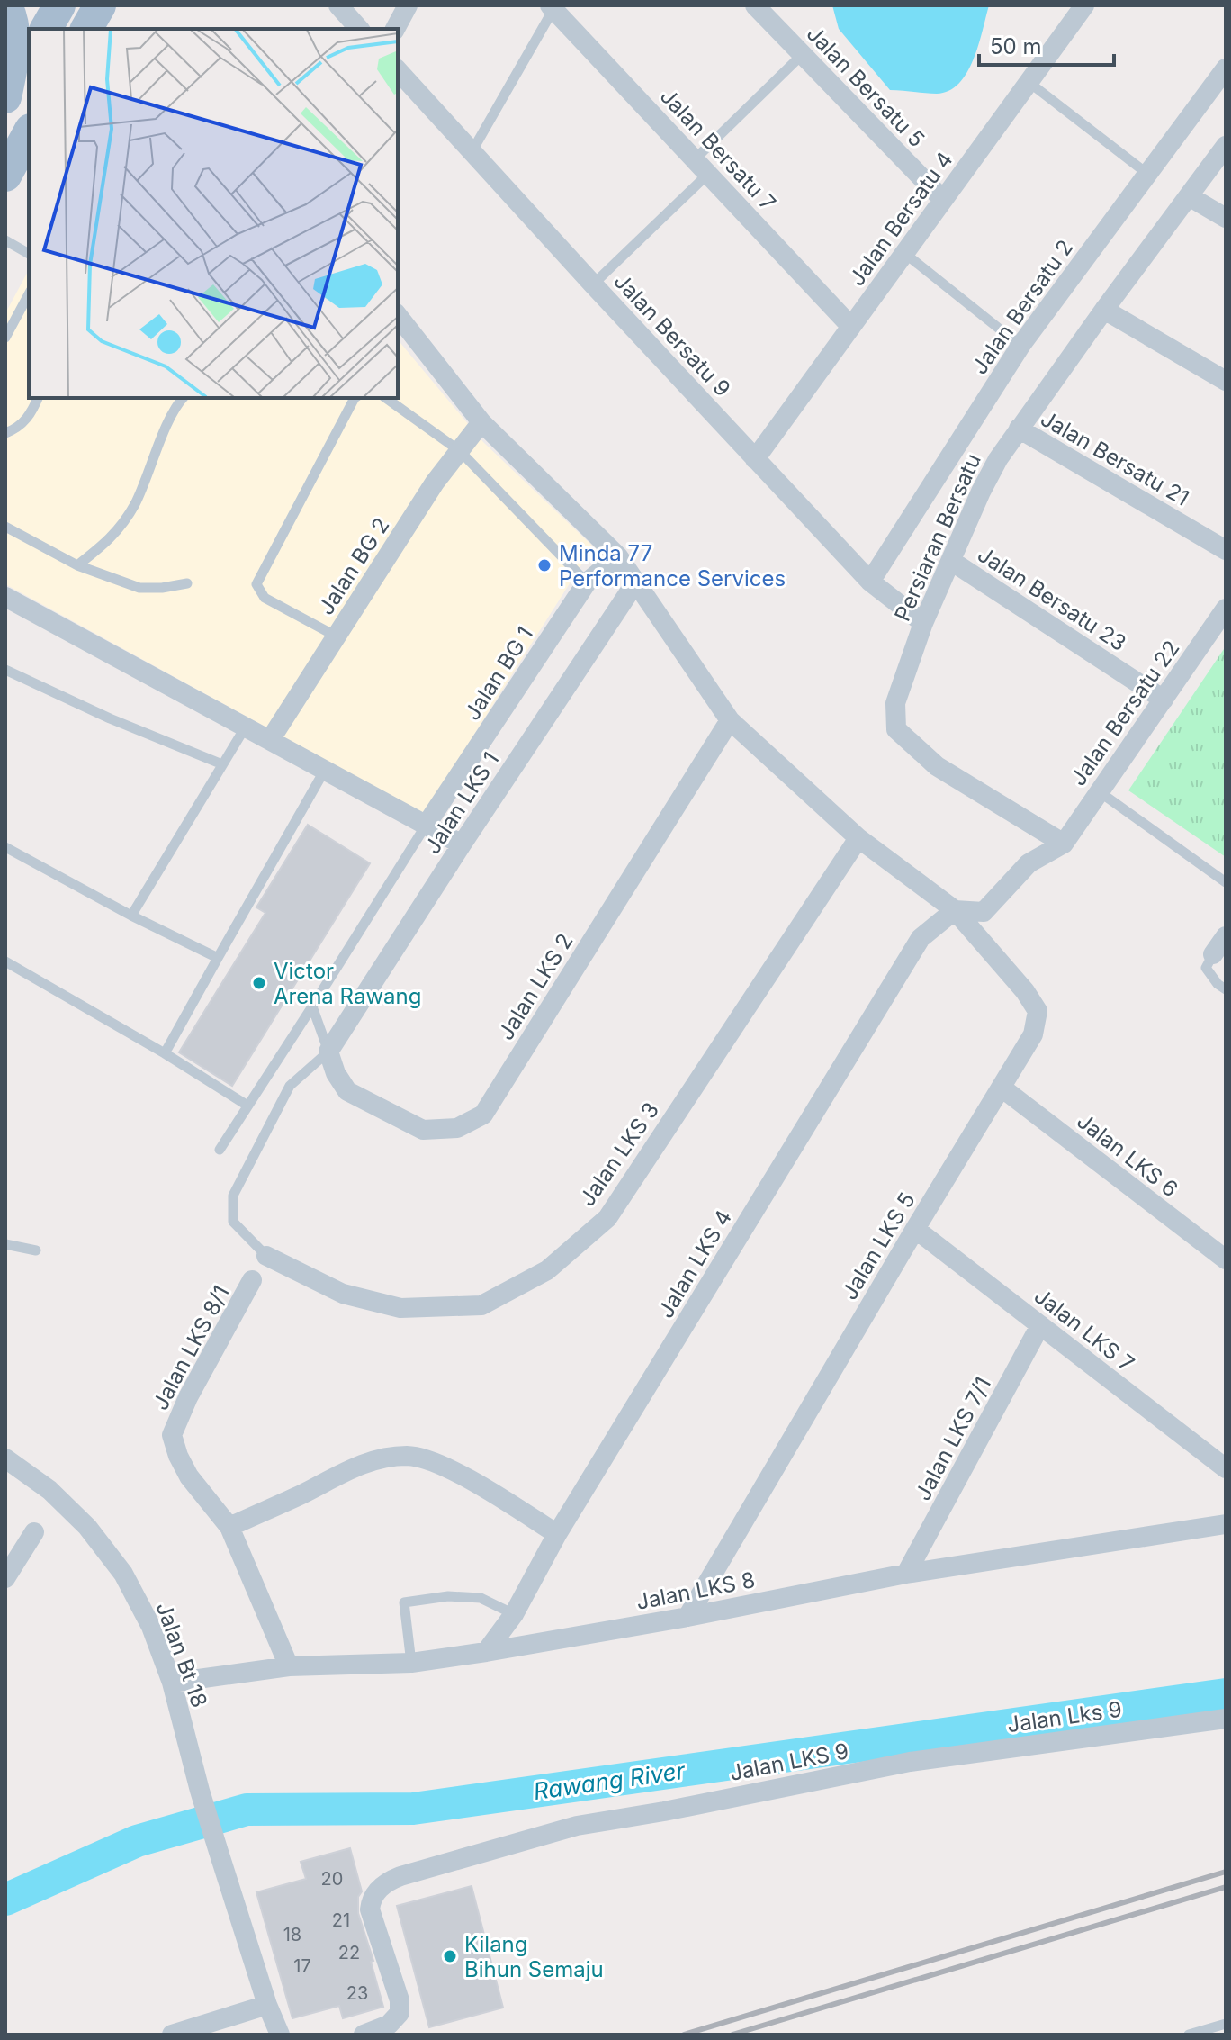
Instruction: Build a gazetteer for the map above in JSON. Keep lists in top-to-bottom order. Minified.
{"streets":{"street":["Jalan Bersatu 5","Jalan Bersatu 7","Jalan Bersatu 4","Jalan Bersatu 2","Jalan Bersatu 9","Jalan Bersatu 21","Persiaran Bersatu","Jalan BG 2","Jalan Bersatu 23","Jalan BG 1","Jalan Bersatu 22","Jalan LKS 1","Jalan LKS 2","Jalan LKS 3","Jalan LKS 6","Jalan LKS 5","Jalan LKS 4","Jalan LKS 7","Jalan LKS 8/1","Jalan LKS 7/1","Jalan LKS 8","Jalan Bt 18","Jalan Lks 9","Jalan LKS 9"]},"crossings":[["Jalan Bersatu 5","Jalan Bersatu 4"],["Jalan Bersatu 7","Jalan Bersatu 4"],["Jalan Bersatu 4","Jalan Bersatu 9"],["Jalan Bersatu 2","Jalan Bersatu 9"],["Jalan Bersatu 9","Persiaran Bersatu"],["Jalan Bersatu 21","Persiaran Bersatu"],["Persiaran Bersatu","Jalan Bersatu 23"],["Persiaran Bersatu","Jalan Bersatu 22"],["Jalan Bersatu 23","Jalan Bersatu 22"],["Jalan LKS 1","Jalan LKS 2"],["Jalan LKS 6","Jalan LKS 5"],["Jalan LKS 5","Jalan LKS 4"],["Jalan LKS 5","Jalan LKS 7"],["Jalan LKS 5","Jalan LKS 8"],["Jalan LKS 4","Jalan LKS 8"],["Jalan LKS 7","Jalan LKS 7/1"],["Jalan LKS 8/1","Jalan LKS 8"],["Jalan LKS 7/1","Jalan LKS 8"],["Jalan LKS 8","Jalan Bt 18"],["Jalan Lks 9","Jalan LKS 9"]],"water":["Rawang River"],"places":["Minda 77 Performance Services","Victor Arena Rawang","Kilang Bihun Semaju"],"house_numbers":["20","21","18","22","17","23"],"scale_bar":"50 m"}
